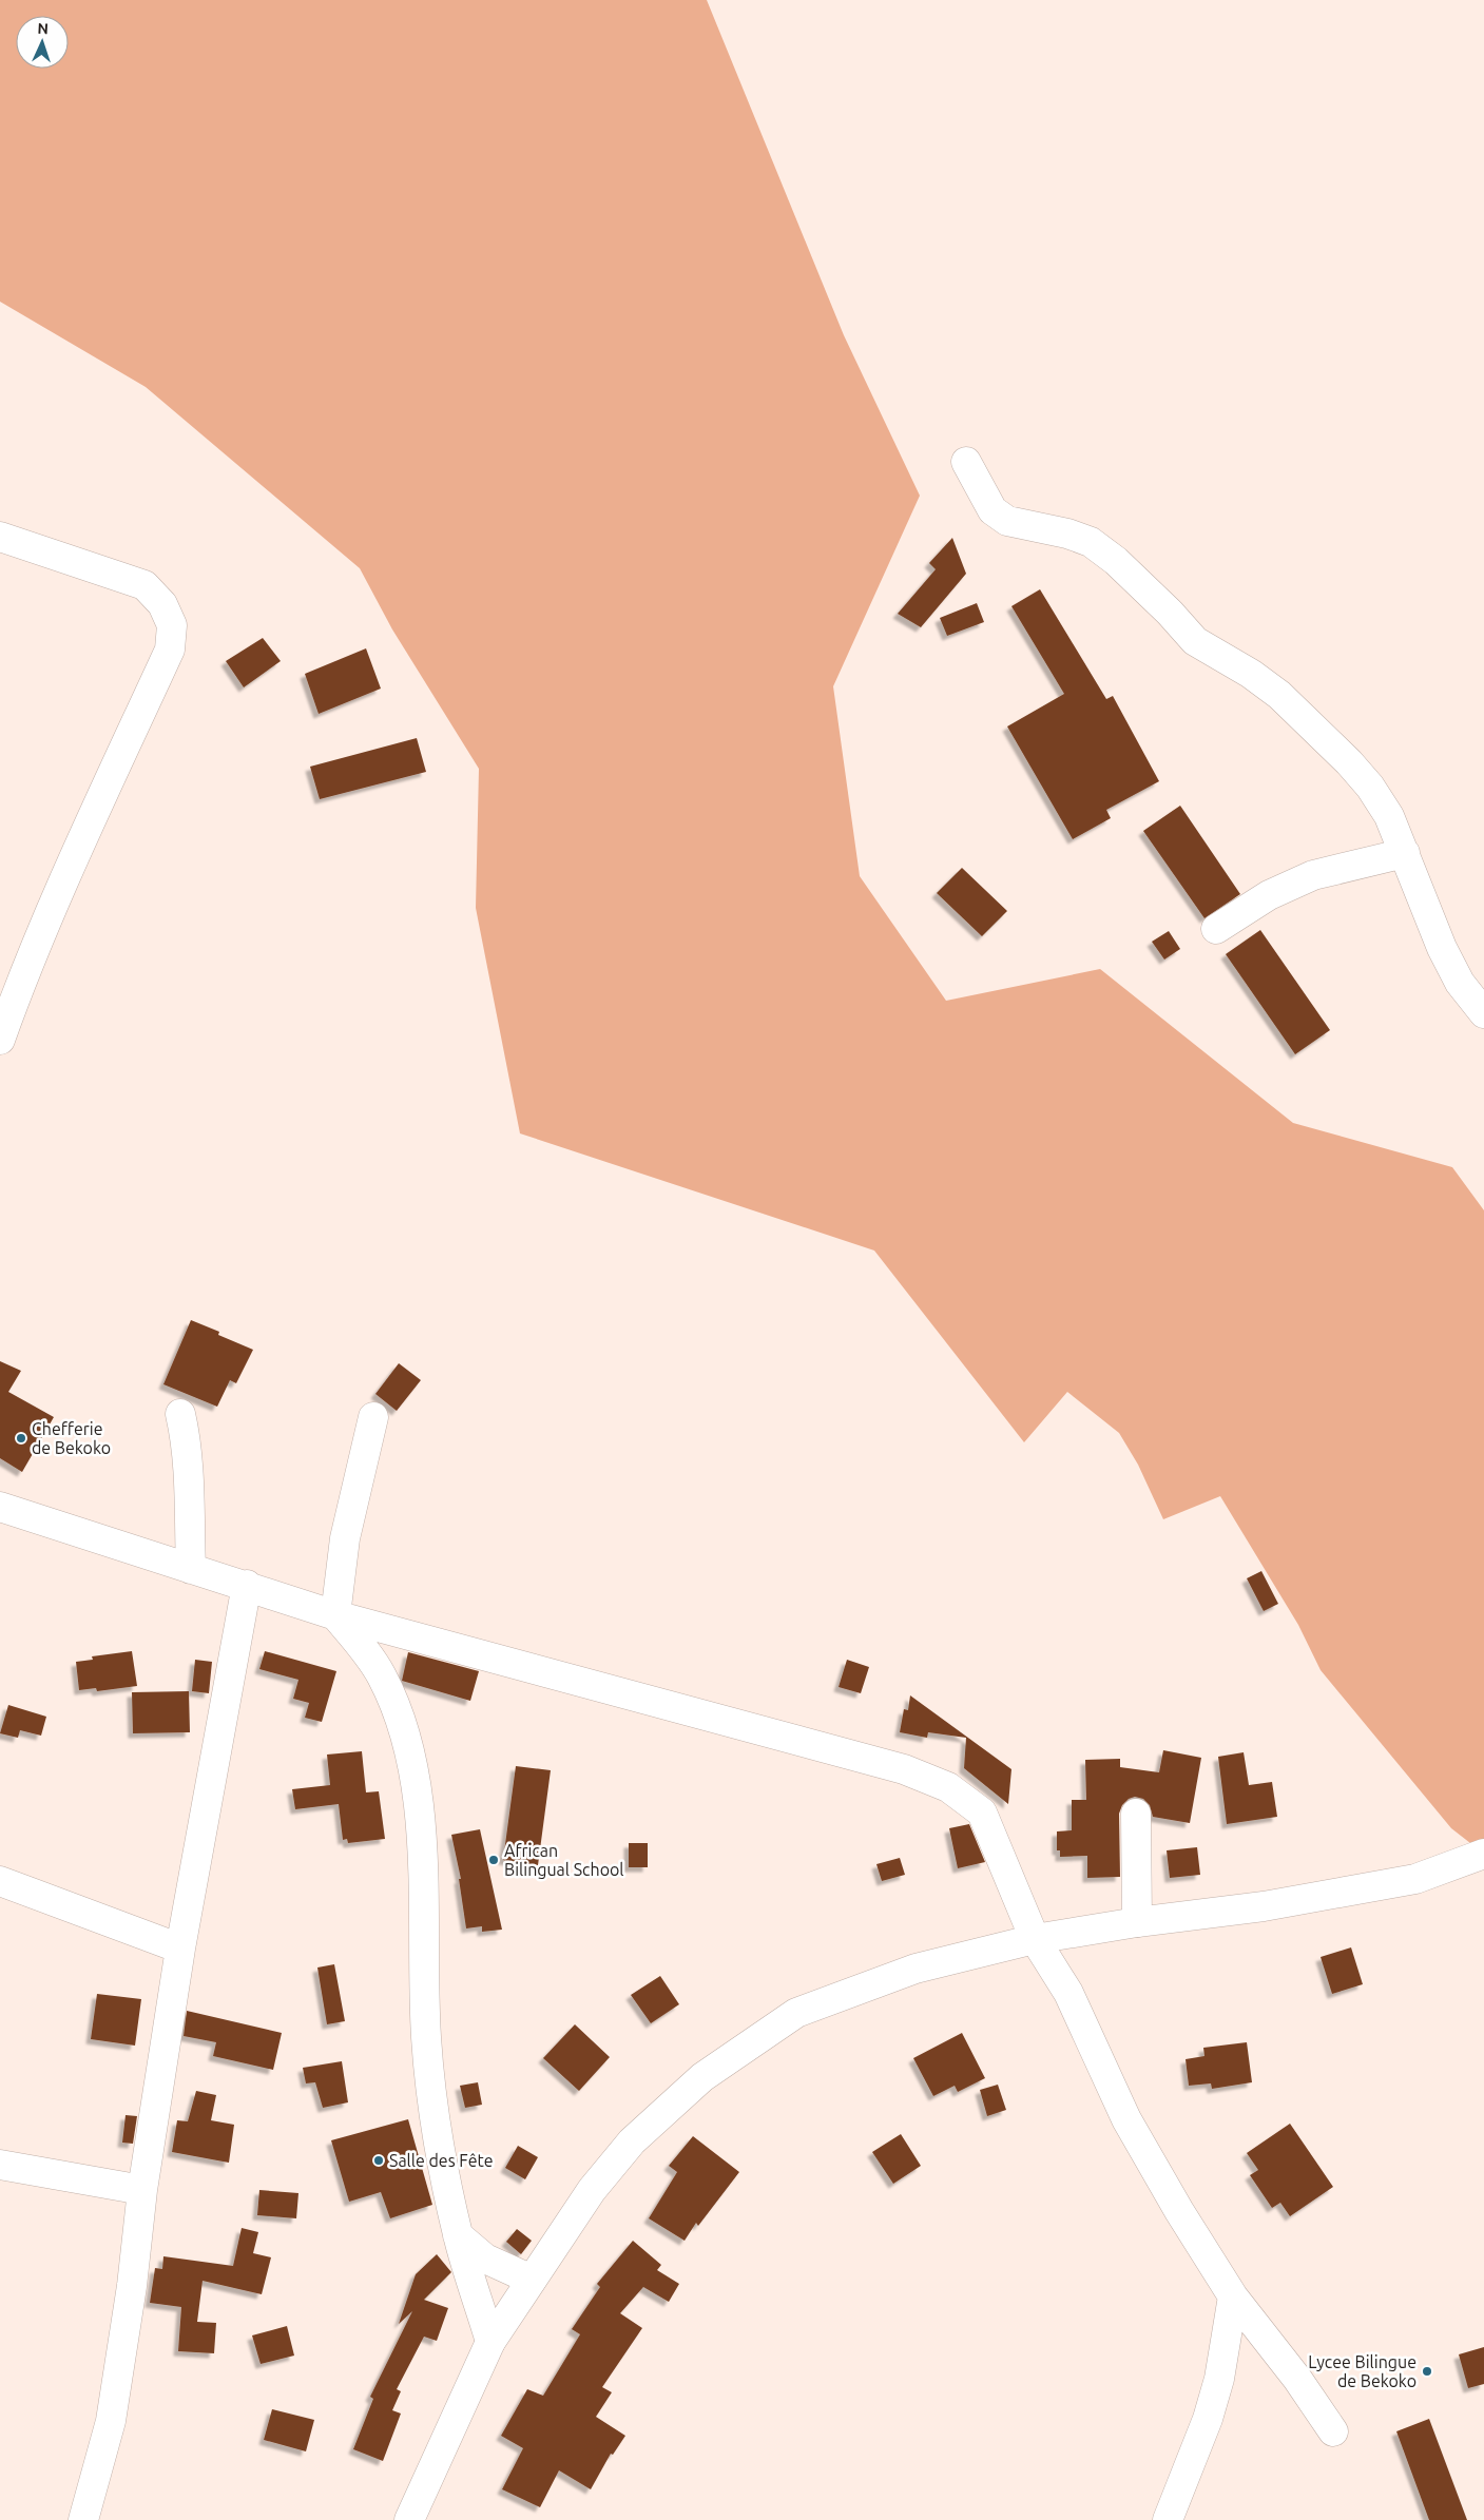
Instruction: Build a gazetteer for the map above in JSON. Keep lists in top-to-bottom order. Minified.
{"places":["Chefferie de Bekoko","African Bilingual School","Salle des Fête","Lycee Bilingue de Bekoko"],"north":"top"}
